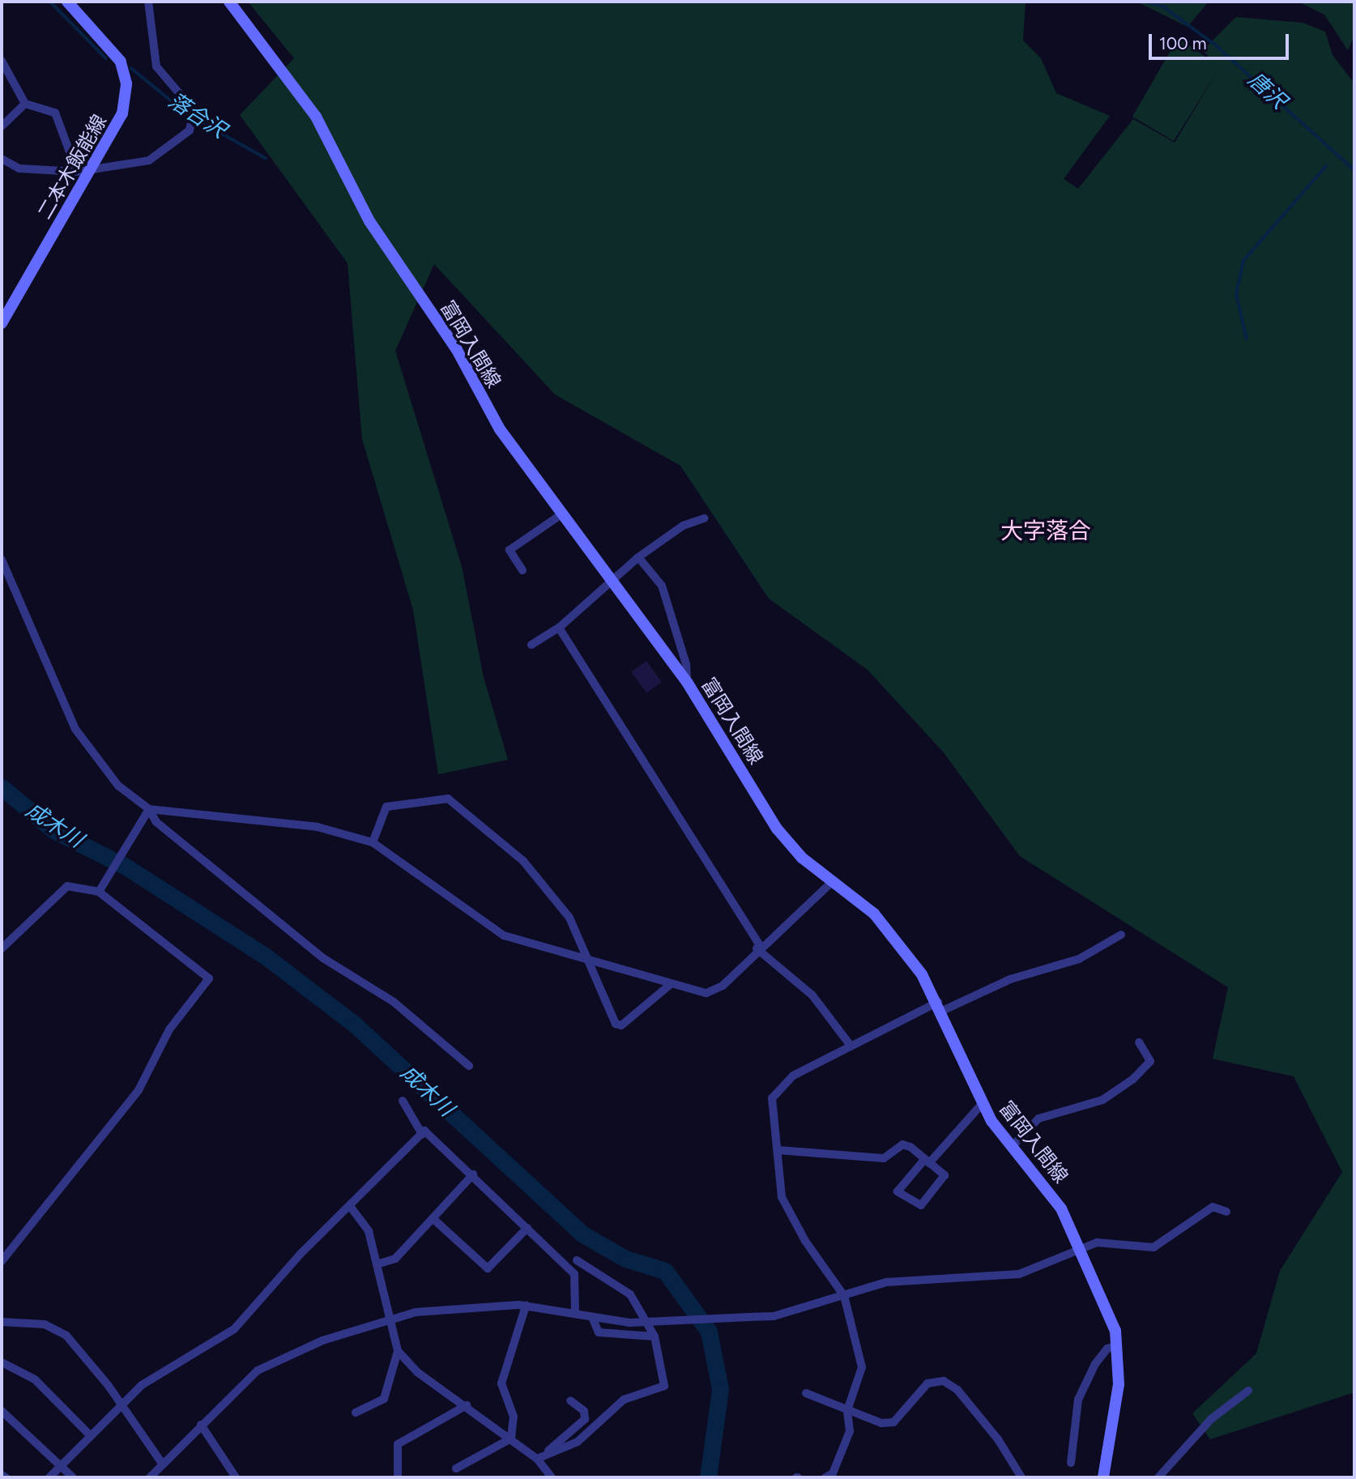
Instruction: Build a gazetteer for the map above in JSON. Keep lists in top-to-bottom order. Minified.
{"streets":{"main road":["二本木飯能線","富岡入間線"]},"districts":["大字落合"],"water":["唐沢","落合沢","成木川"],"scale_bar":"100 m"}
